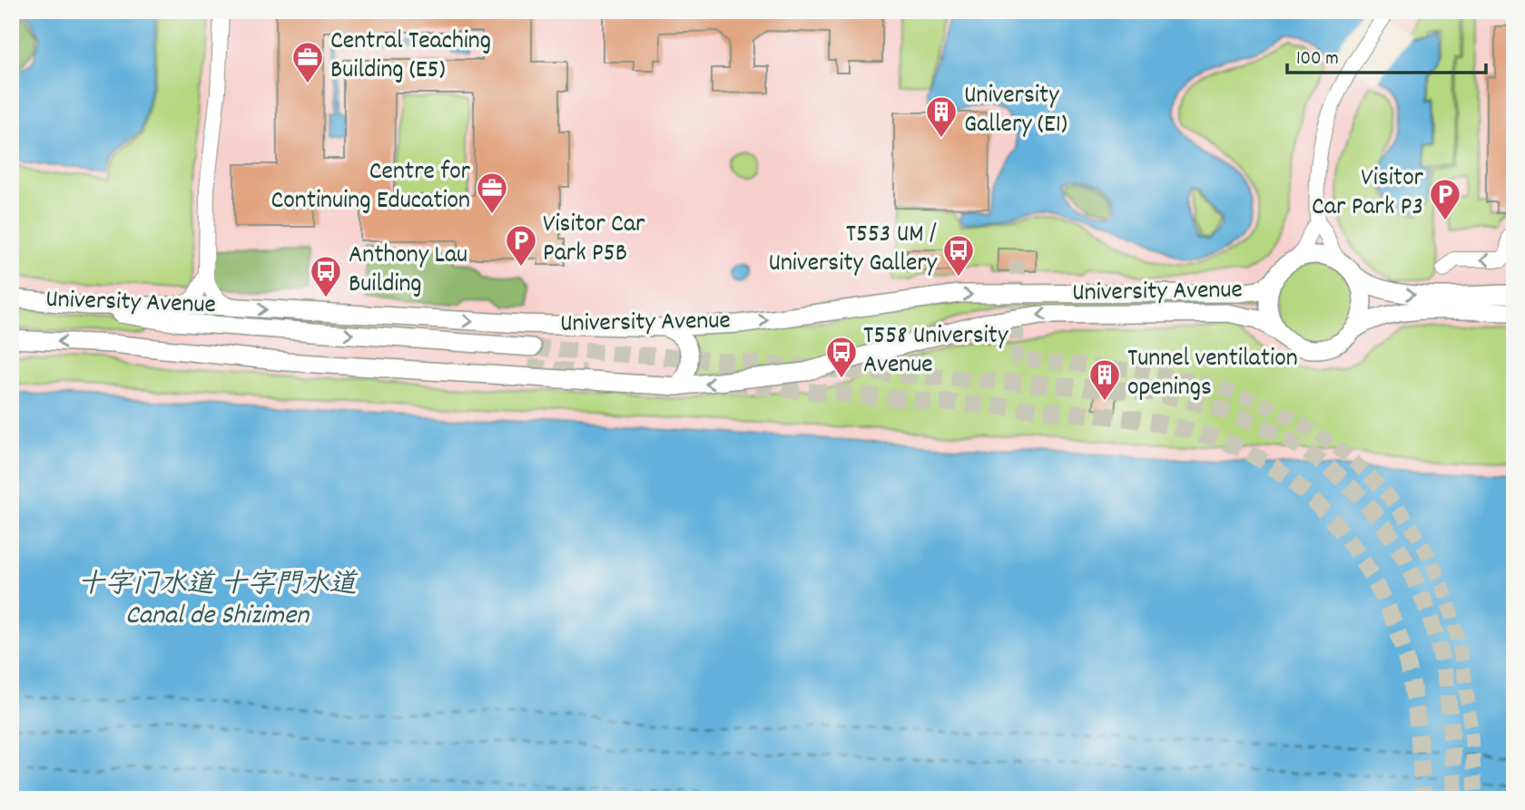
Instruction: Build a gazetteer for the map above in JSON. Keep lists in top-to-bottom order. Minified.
{"streets":{"main road":["University Avenue"]},"water":["十字门水道 十字門水道 Canal de Shizimen"],"places":{"office":["Central Teaching Building (E5)","Centre for Continuing Education"],"building":["University Gallery (E1)","Tunnel ventilation openings"],"parking":["Visitor Car Park P3","Visitor Car Park P5B"],"bus stop":["T553 UM / University Gallery","Anthony Lau Building","T558 University Avenue"]},"scale_bar":"100 m"}
